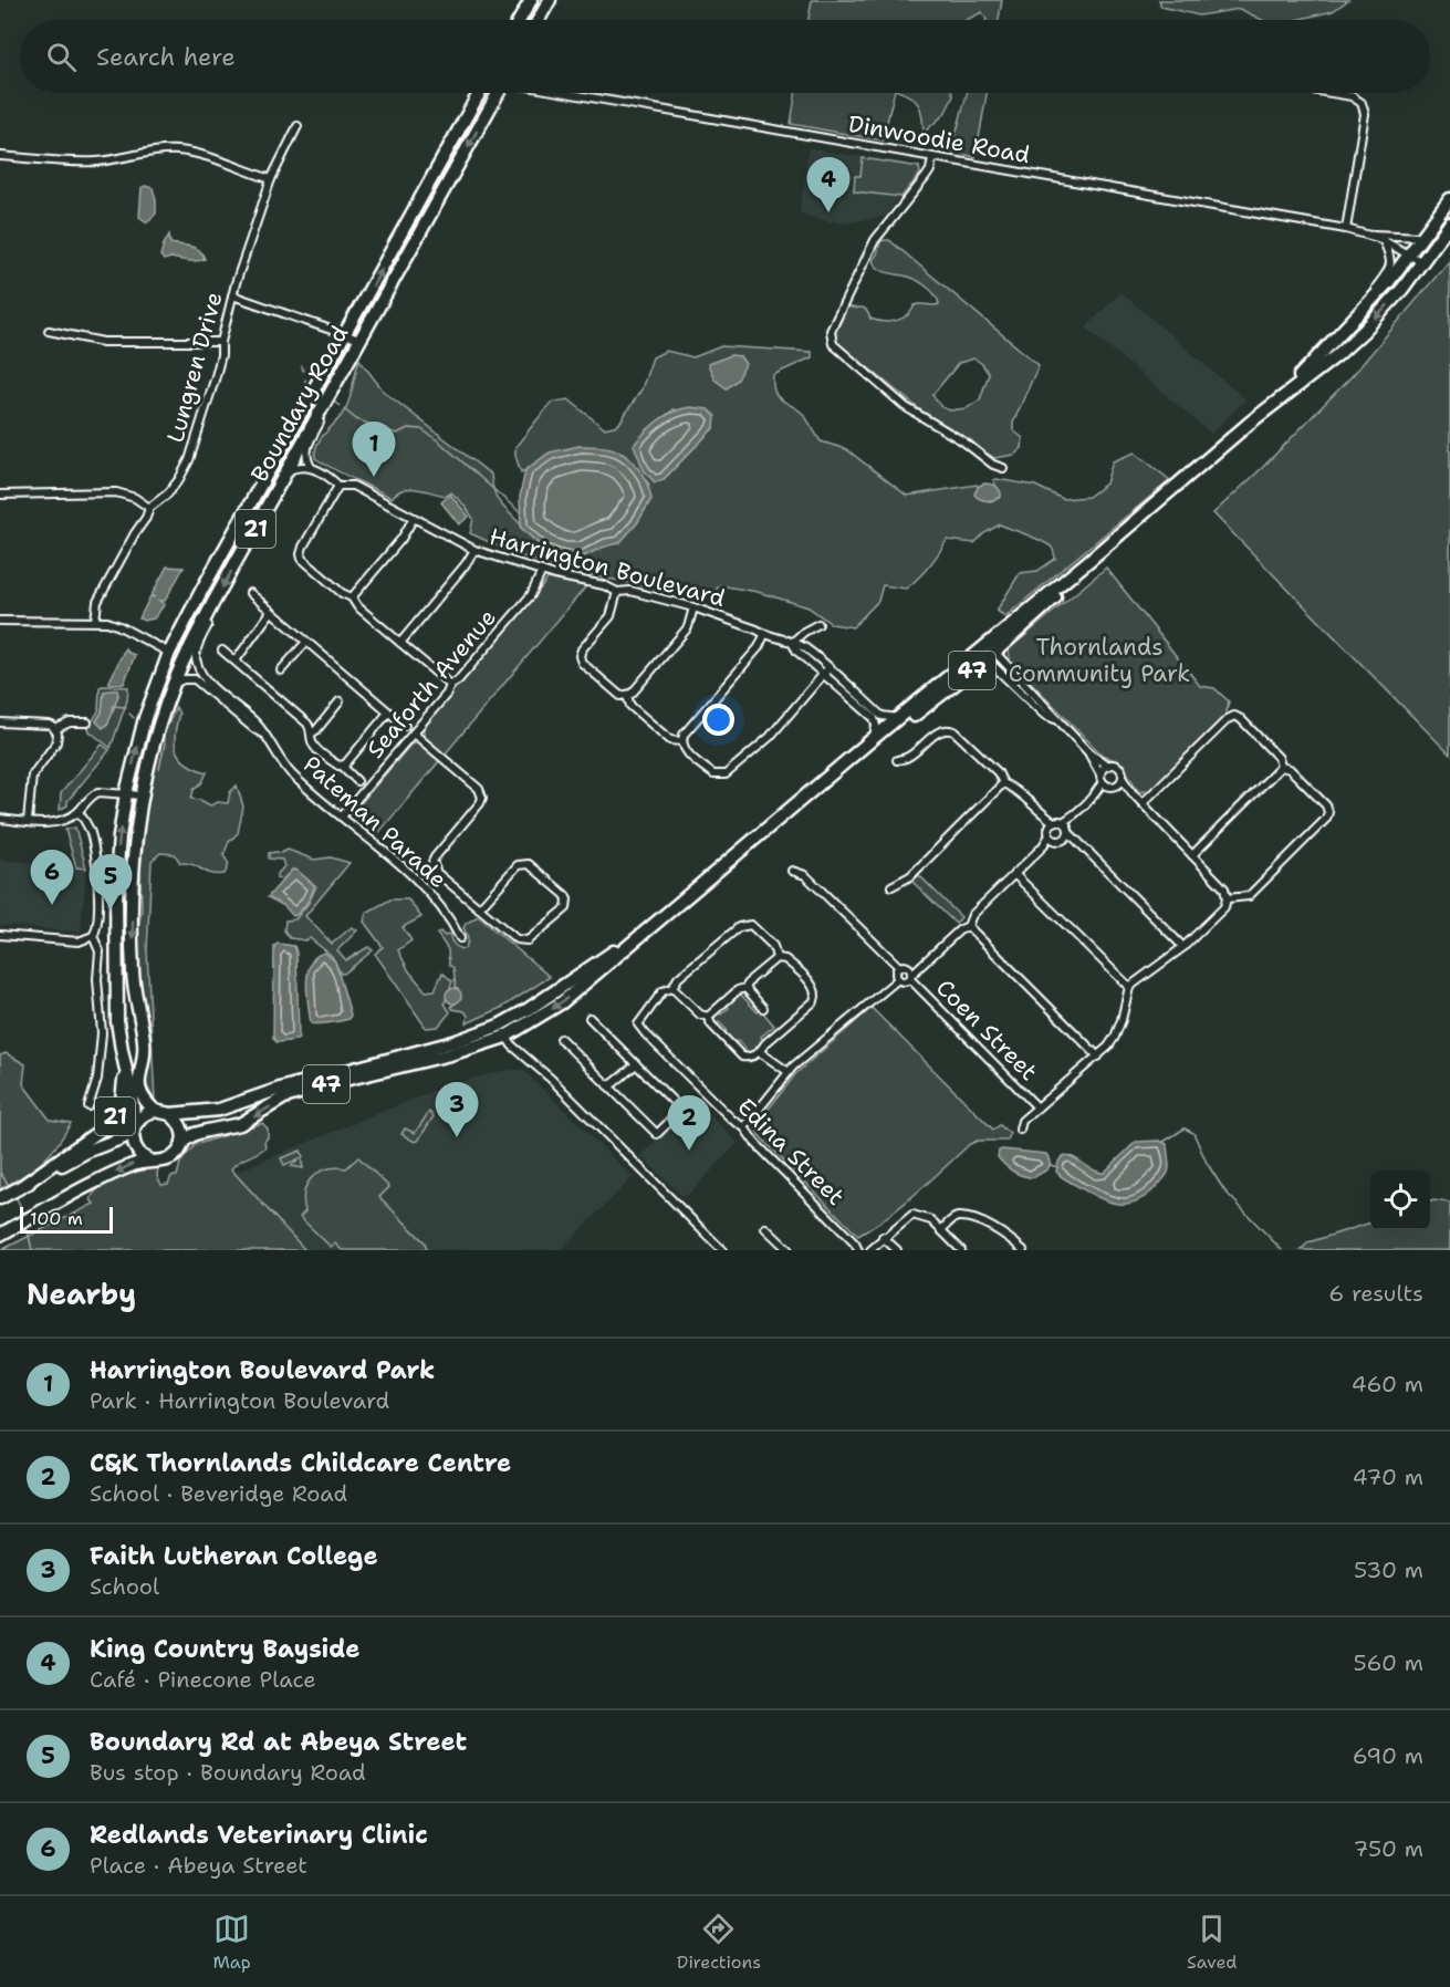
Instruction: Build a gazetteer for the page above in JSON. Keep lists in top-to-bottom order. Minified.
{"streets":{"highway":["Boundary Road","21","47"],"street":["Dinwoodie Road","Lungren Drive","Harrington Boulevard","Seaforth Avenue","Pateman Parade","Coen Street","Edina Street"]},"crossings":[["Dinwoodie Road","47"],["Boundary Road","21"],["Boundary Road","47"],["Boundary Road","Pateman Parade"],["21","47"],["Harrington Boulevard","Seaforth Avenue"],["Seaforth Avenue","Pateman Parade"]],"parks":["Thornlands Community Park"],"scale_bar":"100 m","page":{"search":"Search here","pins":["4","1","6","5","3","2"],"scale":"100 m","heading":["Nearby","6 results"],"list":[{"mark":"1","name":"Harrington Boulevard Park","note":"Park · Harrington Boulevard","value":"460 m"},{"mark":"2","name":"C&K Thornlands Childcare Centre","note":"School · Beveridge Road","value":"470 m"},{"mark":"3","name":"Faith Lutheran College","note":"School","value":"530 m"},{"mark":"4","name":"King Country Bayside","note":"Café · Pinecone Place","value":"560 m"},{"mark":"5","name":"Boundary Rd at Abeya Street","note":"Bus stop · Boundary Road","value":"690 m"},{"mark":"6","name":"Redlands Veterinary Clinic","note":"Place · Abeya Street","value":"750 m"}],"nav":["Map","Directions","Saved"]}}
